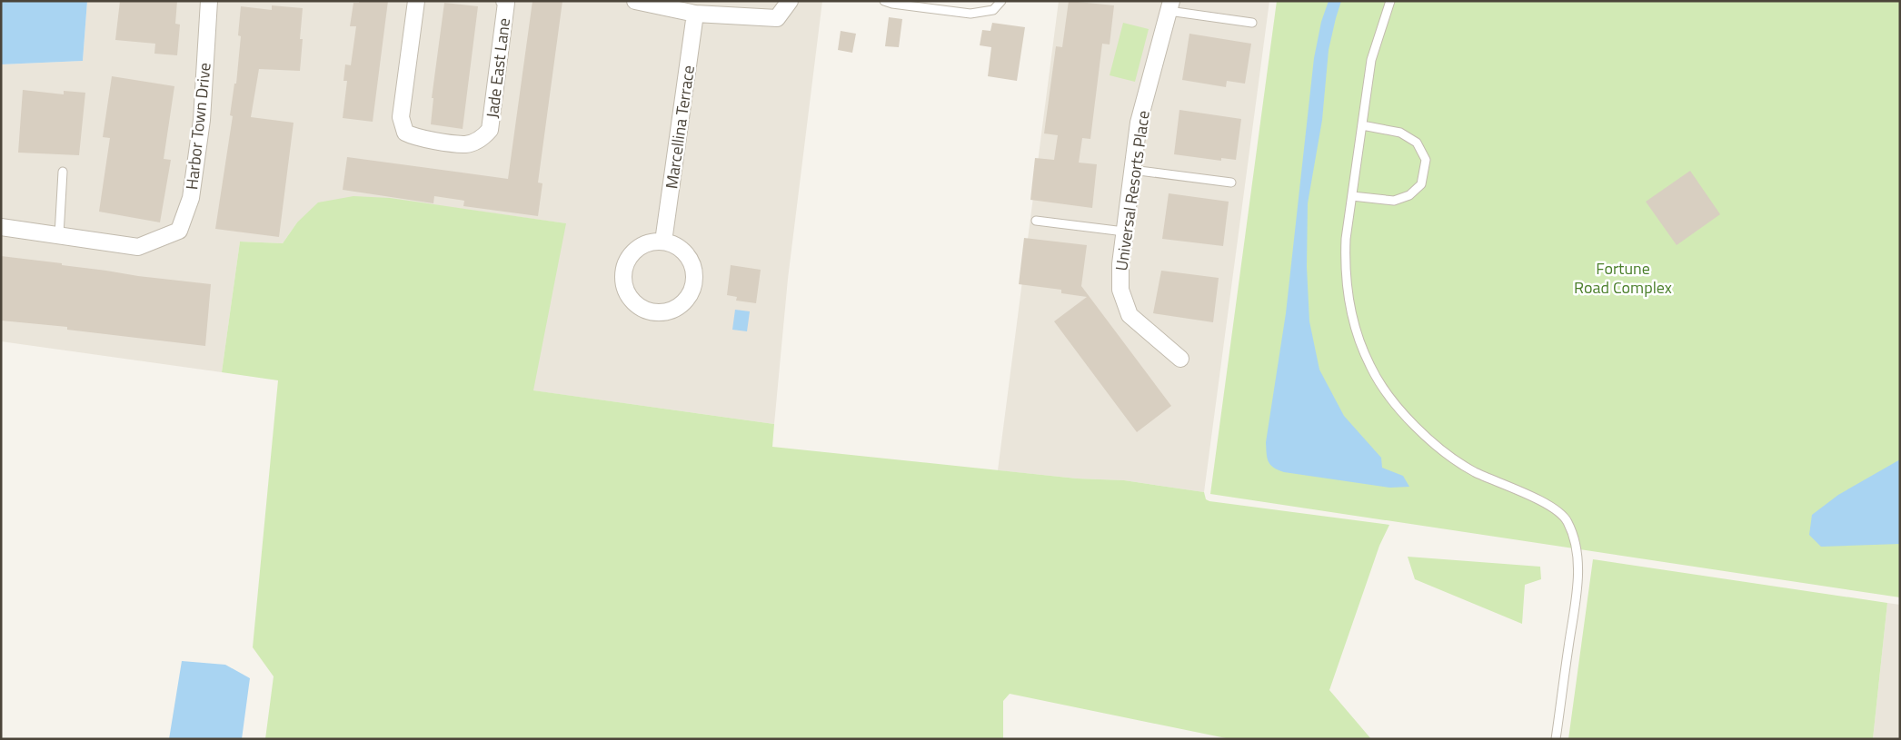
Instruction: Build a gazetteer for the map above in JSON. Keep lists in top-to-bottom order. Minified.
{"streets":{"street":["Jade East Lane","Harbor Town Drive","Marcellina Terrace","Universal Resorts Place"]},"parks":["Fortune Road Complex"]}
